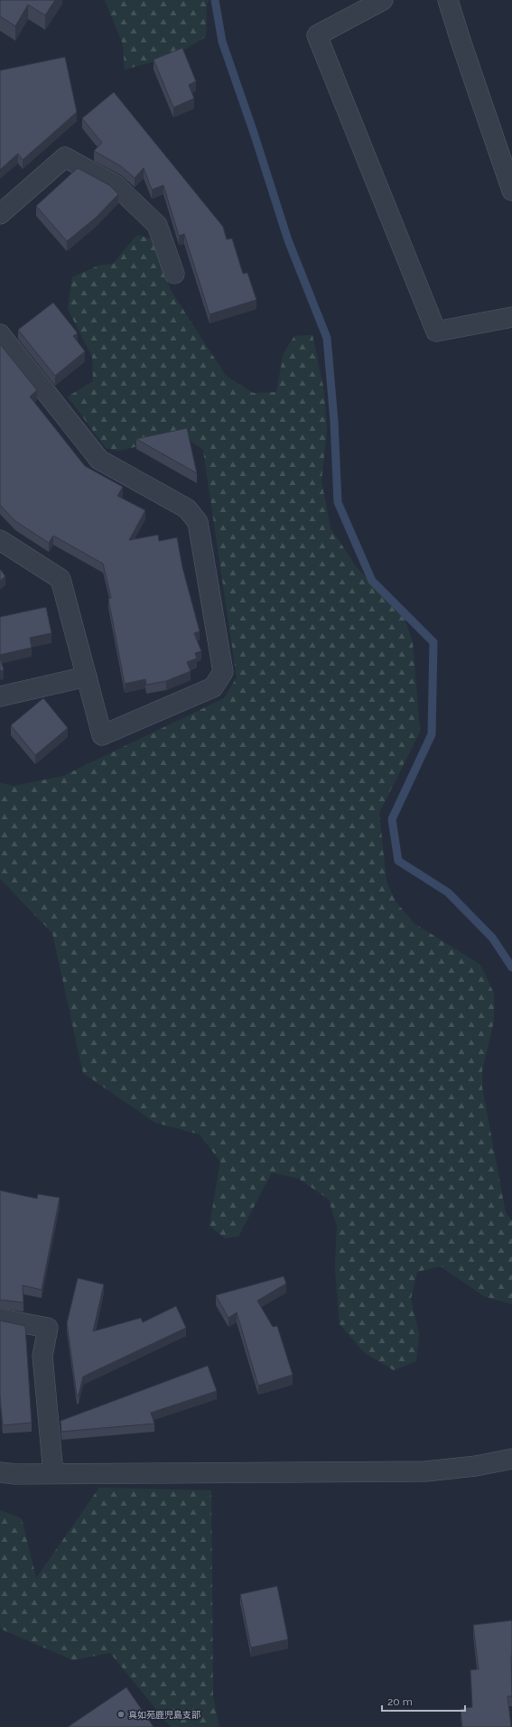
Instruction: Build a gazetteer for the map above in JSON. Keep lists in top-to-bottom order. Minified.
{"places":["真如苑鹿児島支部"],"scale_bar":"20 m"}
